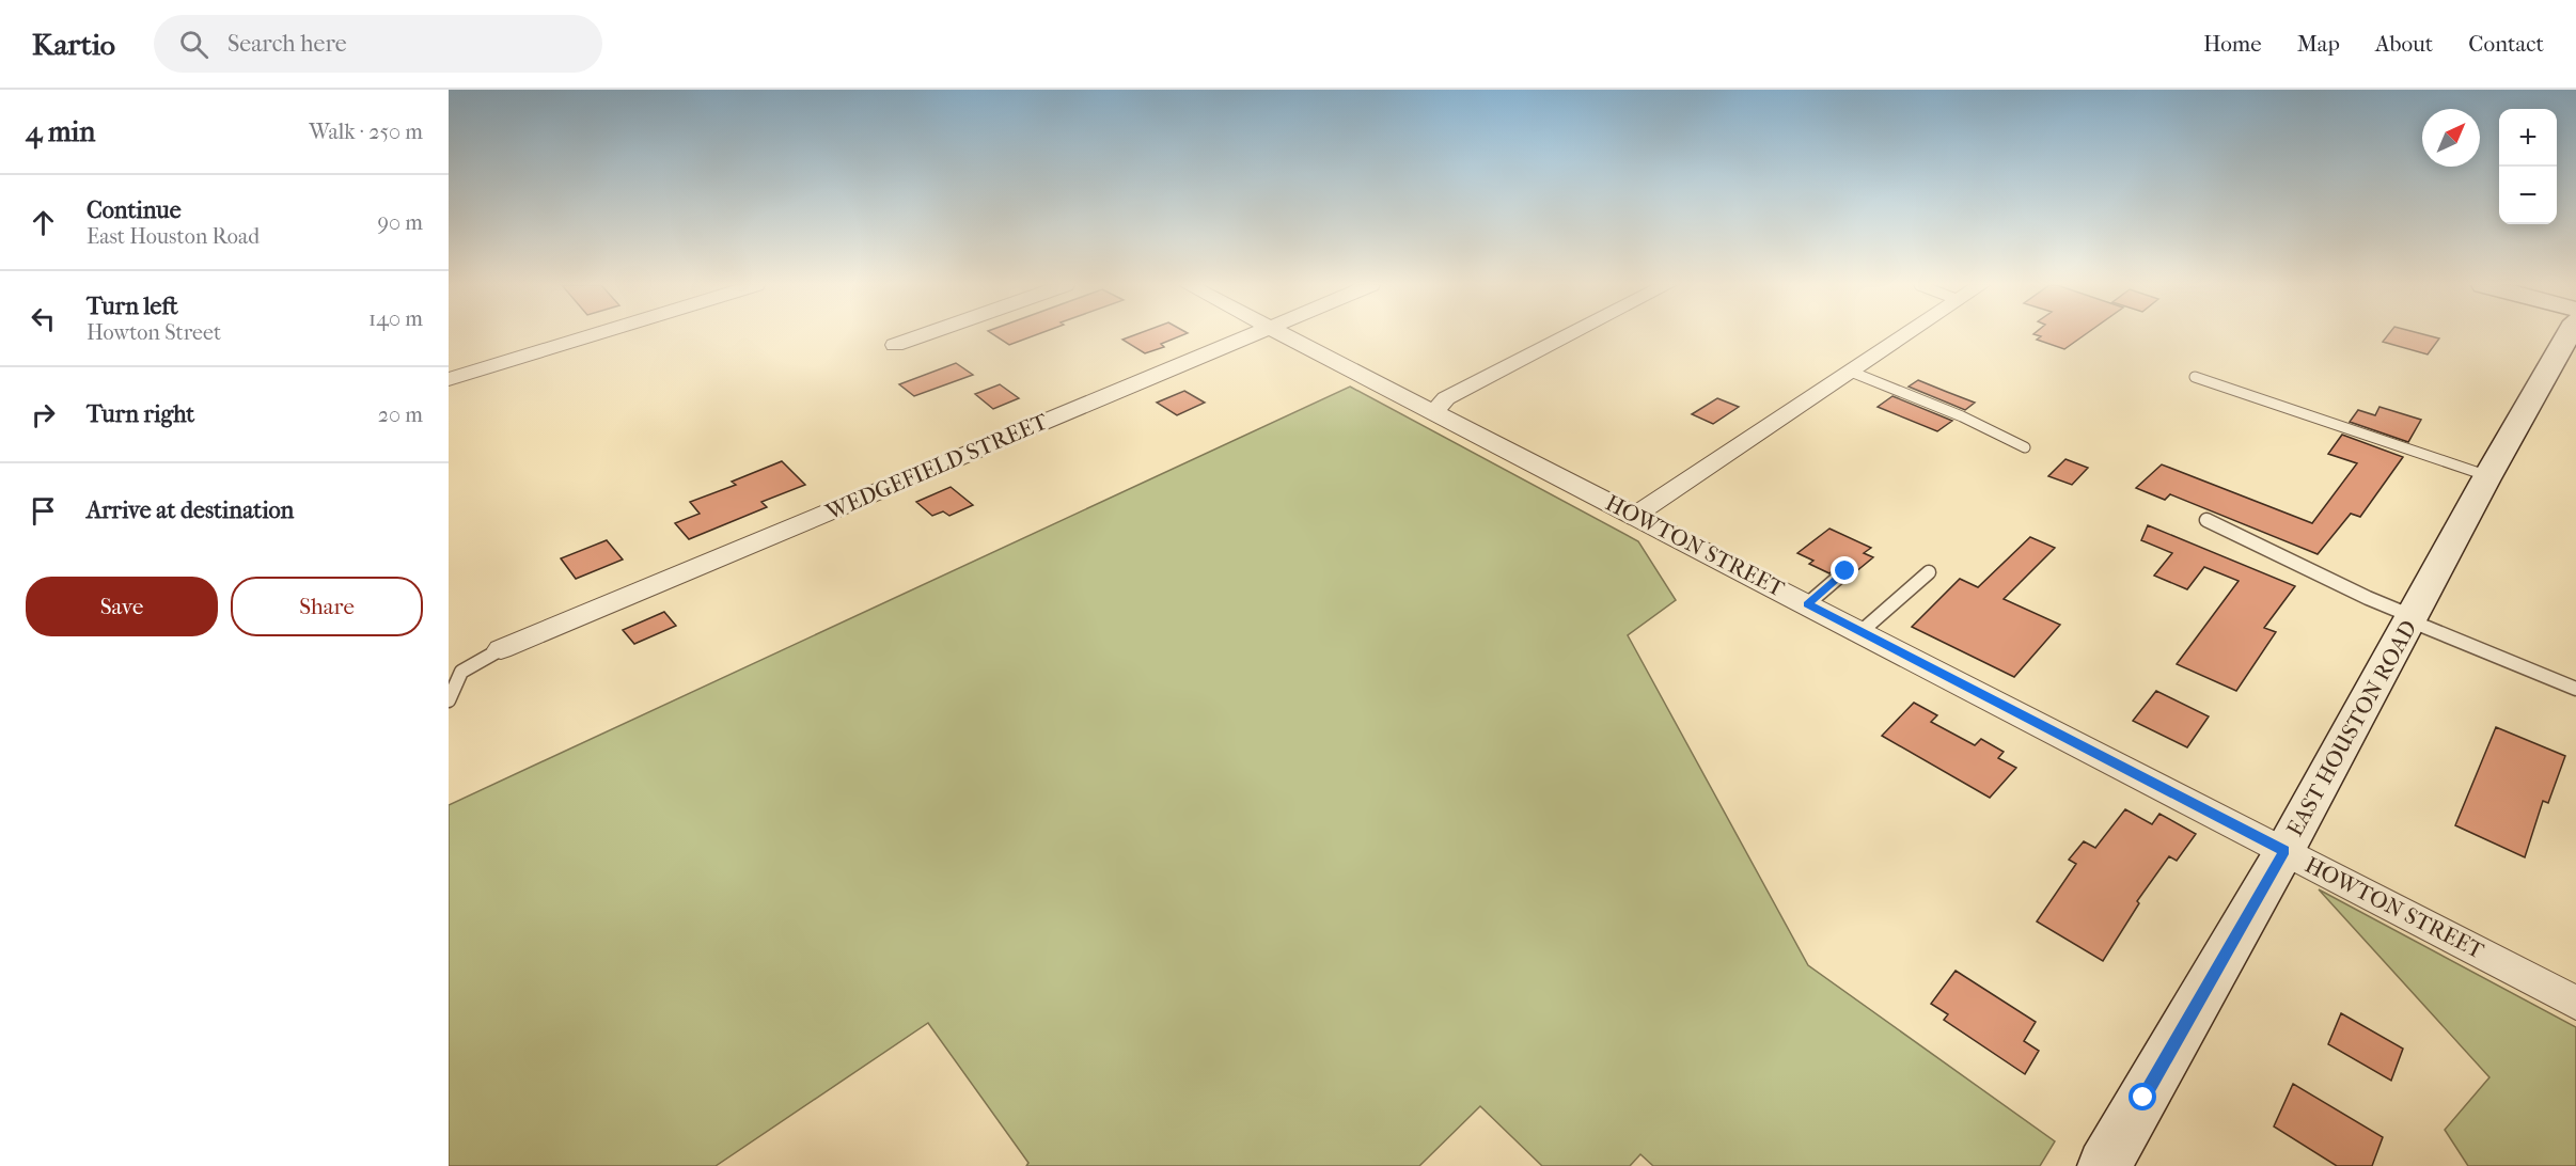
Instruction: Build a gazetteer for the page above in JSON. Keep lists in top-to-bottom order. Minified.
{"streets":{"street":["WEDGEFIELD STREET","HOWTON STREET","EAST HOUSTON ROAD"]},"crossings":[["HOWTON STREET","EAST HOUSTON ROAD"]],"north":"top right","page":{"header":"Kartio","search":"Search here","nav":["Home","Map","About","Contact"],"heading":["4 min","Walk · 250 m"],"map_buttons":["+","−"],"list":[["Continue","East Houston Road","90 m"],["Turn left","Howton Street","140 m"],["Turn right","20 m"],"Arrive at destination"],"buttons":["Save","Share"]}}
